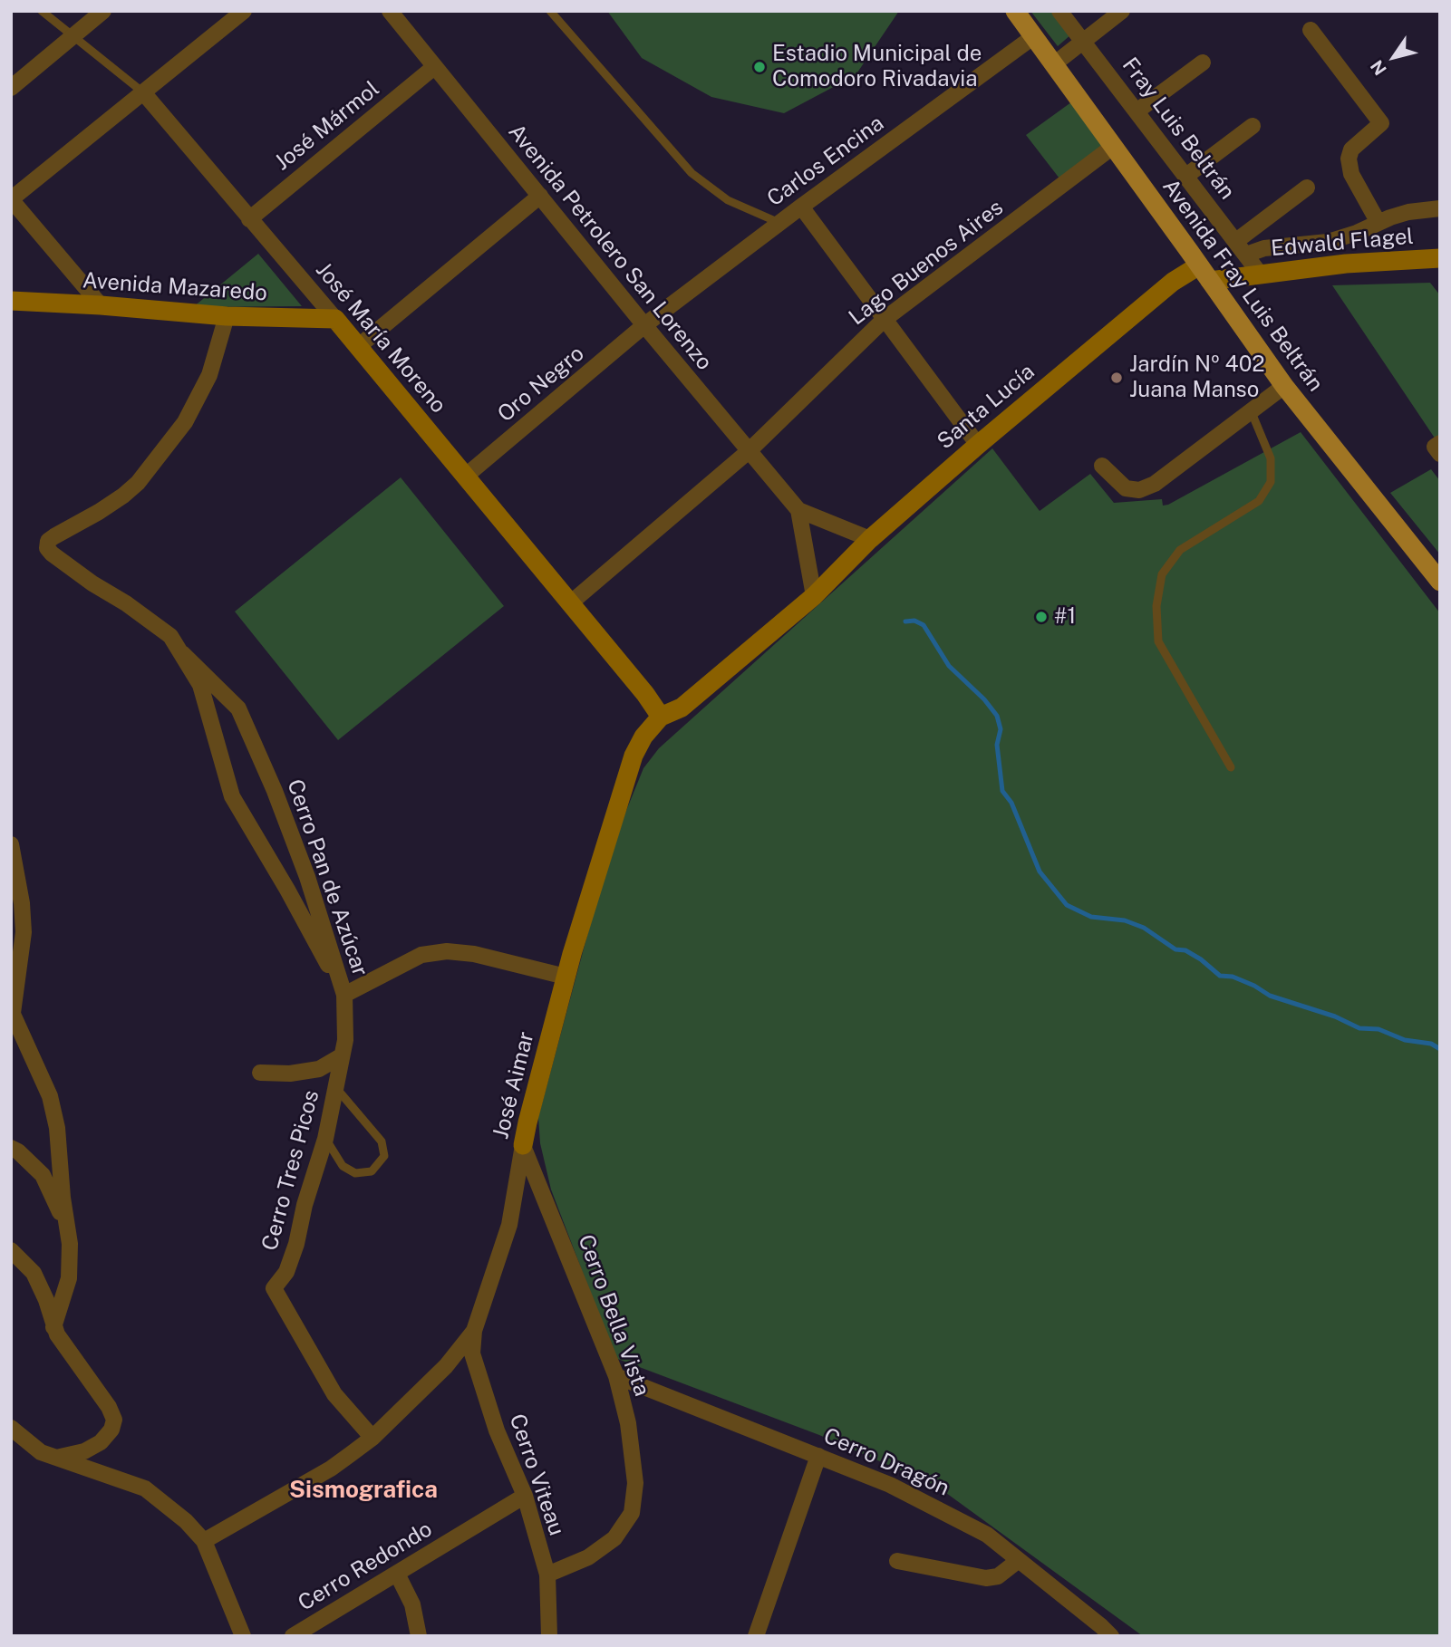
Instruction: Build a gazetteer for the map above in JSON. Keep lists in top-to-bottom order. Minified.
{"streets":{"main road":["Avenida Fray Luis Beltrán"],"street":["José Mármol","Fray Luis Beltrán","Carlos Encina","Edwald Flagel","Avenida Petrolero San Lorenzo","Lago Buenos Aires","Avenida Mazaredo","José María Moreno","Oro Negro","Santa Lucía","Cerro Pan de Azúcar","José Aimar","Cerro Tres Picos","Cerro Bella Vista","Cerro Dragón","Cerro Viteau","Cerro Redondo"]},"crossings":[["José Mármol","Avenida Petrolero San Lorenzo"],["José Mármol","José María Moreno"],["Fray Luis Beltrán","Edwald Flagel"],["Carlos Encina","Avenida Petrolero San Lorenzo"],["Carlos Encina","Avenida Fray Luis Beltrán"],["Carlos Encina","Oro Negro"],["Edwald Flagel","Avenida Fray Luis Beltrán"],["Edwald Flagel","Santa Lucía"],["Avenida Petrolero San Lorenzo","Lago Buenos Aires"],["Avenida Petrolero San Lorenzo","Oro Negro"],["Avenida Petrolero San Lorenzo","Santa Lucía"],["Avenida Petrolero San Lorenzo","José Aimar"],["Lago Buenos Aires","Avenida Fray Luis Beltrán"],["Lago Buenos Aires","José María Moreno"],["Avenida Fray Luis Beltrán","Santa Lucía"],["Avenida Mazaredo","José María Moreno"],["Avenida Mazaredo","Cerro Pan de Azúcar"],["José María Moreno","Oro Negro"],["José María Moreno","José Aimar"],["Santa Lucía","José Aimar"],["Cerro Pan de Azúcar","Cerro Tres Picos"],["José Aimar","Cerro Tres Picos"],["José Aimar","Cerro Bella Vista"],["José Aimar","Cerro Viteau"],["Cerro Bella Vista","Cerro Dragón"],["Cerro Bella Vista","Cerro Viteau"],["Cerro Viteau","Cerro Redondo"]],"districts":["Sismografica"],"places":["Estadio Municipal de Comodoro Rivadavia","Jardín Nº 402 Juana Manso","#1"],"north":"bottom left"}
